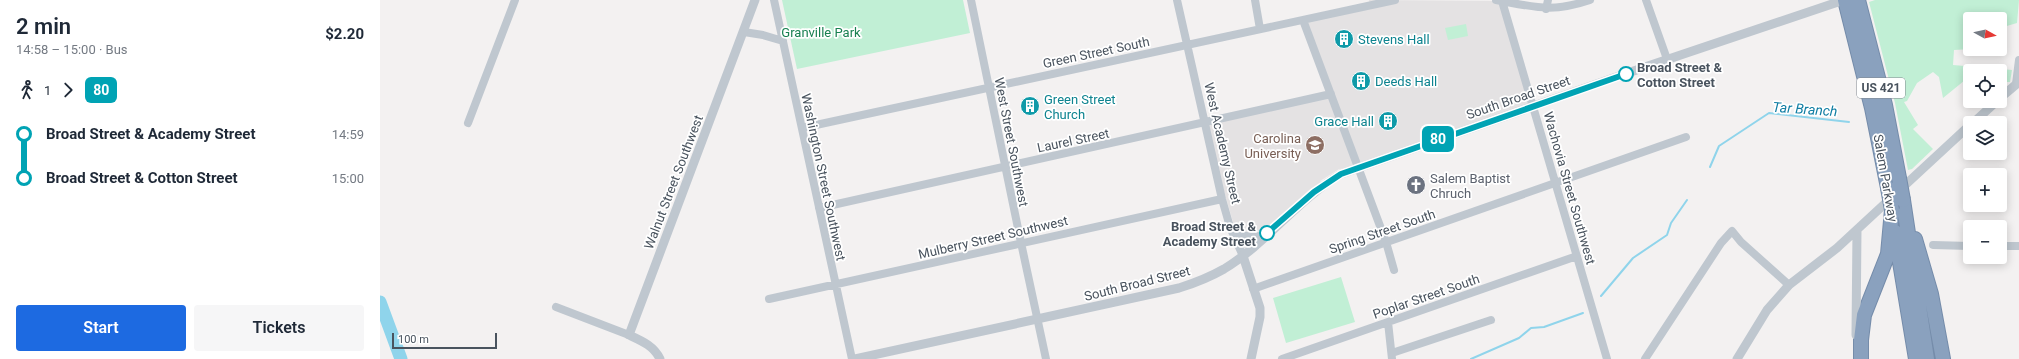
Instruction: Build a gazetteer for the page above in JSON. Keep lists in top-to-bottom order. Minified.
{"streets":{"highway":["US 421","Salem Parkway"],"street":["Green Street South","South Broad Street","Laurel Street","West Street Southwest","West Academy Street","Washington Street Southwest","Walnut Street Southwest","Wachovia Street Southwest","Spring Street South","Mulberry Street Southwest","Poplar Street South"]},"crossings":[["Green Street South","West Street Southwest"],["Green Street South","West Academy Street"],["Green Street South","Washington Street Southwest"],["South Broad Street","West Street Southwest"],["South Broad Street","West Academy Street"],["South Broad Street","Salem Parkway"],["South Broad Street","Wachovia Street Southwest"],["Laurel Street","West Street Southwest"],["Laurel Street","West Academy Street"],["Laurel Street","Washington Street Southwest"],["West Street Southwest","Mulberry Street Southwest"],["West Academy Street","Spring Street South"],["West Academy Street","Mulberry Street Southwest"],["Washington Street Southwest","Mulberry Street Southwest"],["Wachovia Street Southwest","Spring Street South"],["Wachovia Street Southwest","Poplar Street South"]],"water":["Tar Branch"],"parks":["Granville Park"],"places":{"building":["Stevens Hall","Deeds Hall","Green Street Church","Grace Hall"],"other":["Broad Street & Cotton Street","Broad Street & Academy Street"],"school or university":["Carolina University"],"church":["Salem Baptist Chruch"]},"lines":["bus line 80"],"scale_bar":"100 m","north":"right","page":{"heading":["2 min","14:58 – 15:00 · Bus","$2.20"],"on_map":"80","map_buttons":["+","−"],"legs":["1","80"],"list":[{"name":"Broad Street & Academy Street","value":"14:59"},{"name":"Broad Street & Cotton Street","value":"15:00"}],"buttons":["Start","Tickets"],"scale":"100 m"}}
